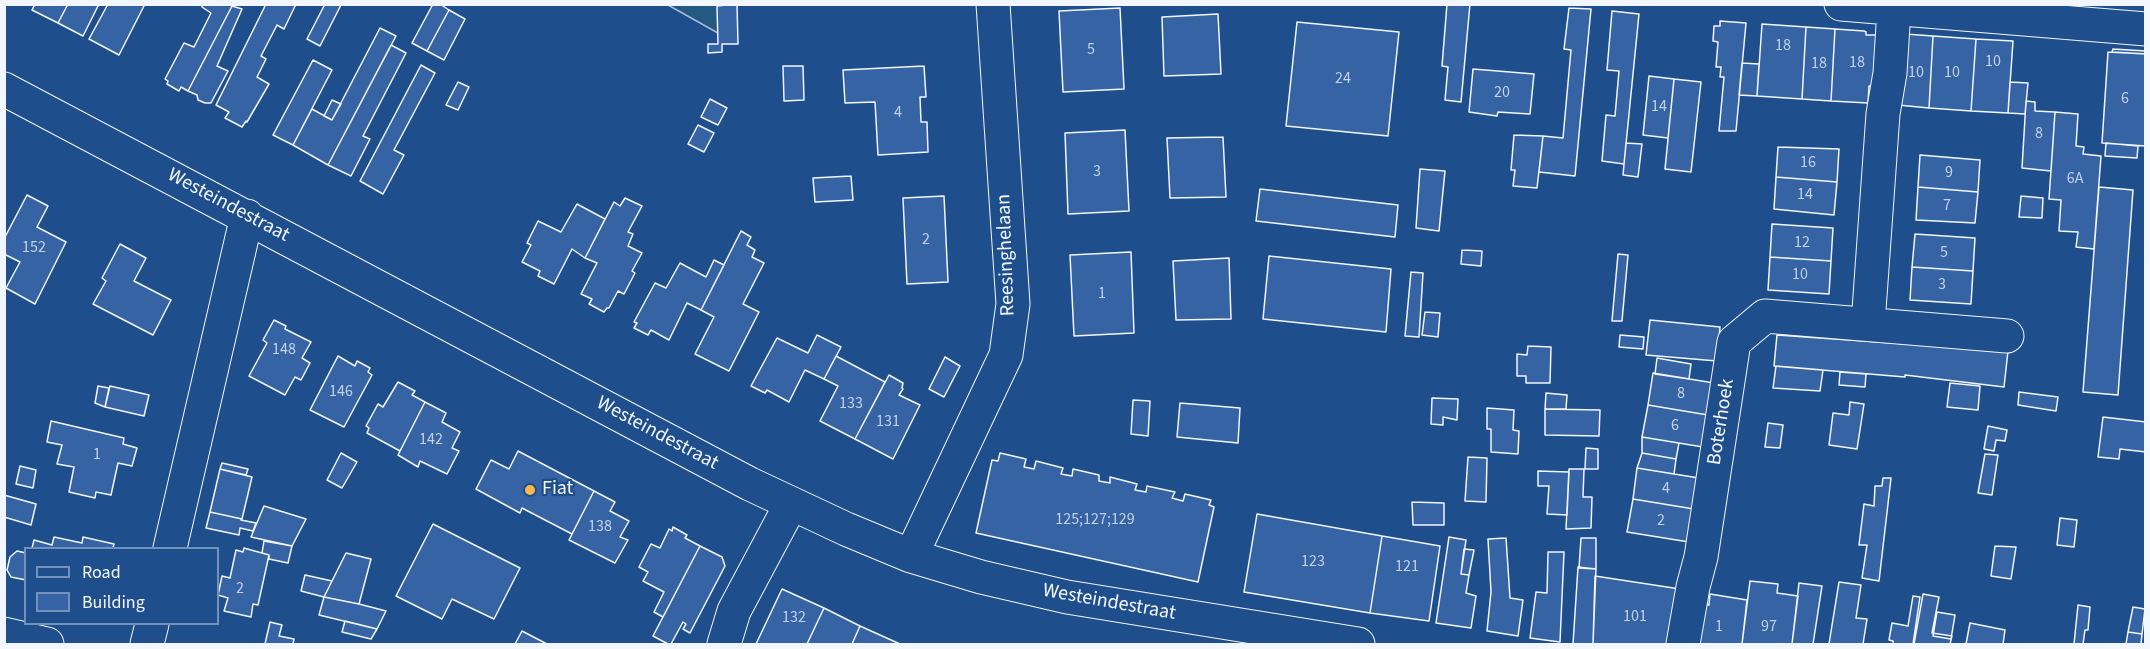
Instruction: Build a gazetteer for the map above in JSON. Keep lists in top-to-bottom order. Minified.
{"streets":{"street":["Westeindestraat","Reesinghelaan","Boterhoek"]},"crossings":[["Westeindestraat","Reesinghelaan"]],"places":["Fiat"],"house_numbers":["18","5","10","18","18","10","10","24","20","6","14","4","8","16","3","9","6A","14","7","2","12","152","5","10","3","1","148","146","8","133","131","6","142","1","4","125;127;129","2","138","123","121","2","101","132","1","97"],"legend":["Road","Building"]}
